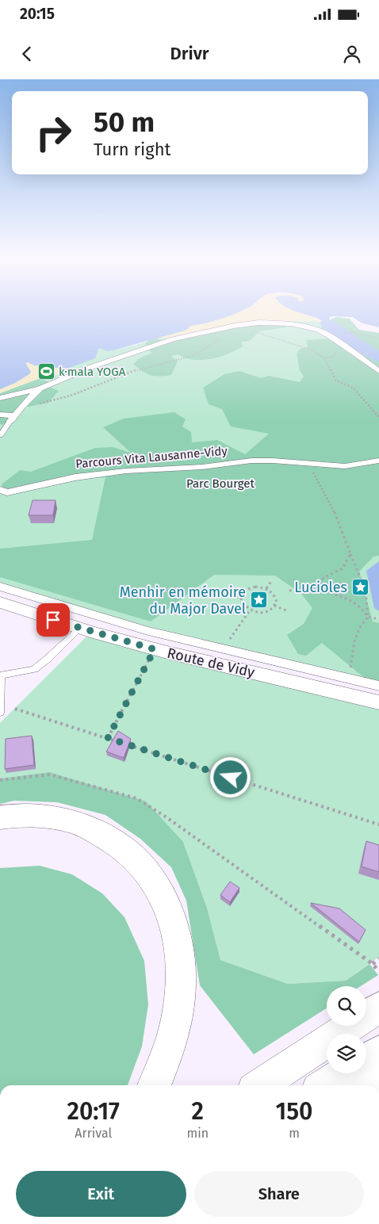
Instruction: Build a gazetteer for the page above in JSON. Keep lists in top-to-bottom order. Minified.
{"streets":{"street":["Parcours Vita Lausanne-Vidy","Route de Vidy"]},"parks":["Parc Bourget"],"places":{"sports":["k·mala YOGA"],"place":["Lucioles","Menhir en mémoire du Major Davel"]},"page":{"status":"20:15","header":"Drivr","turn":["50 m","Turn right"],"eta":["20:17","Arrival","2","min","150","m"],"buttons":["Exit","Share"]}}
